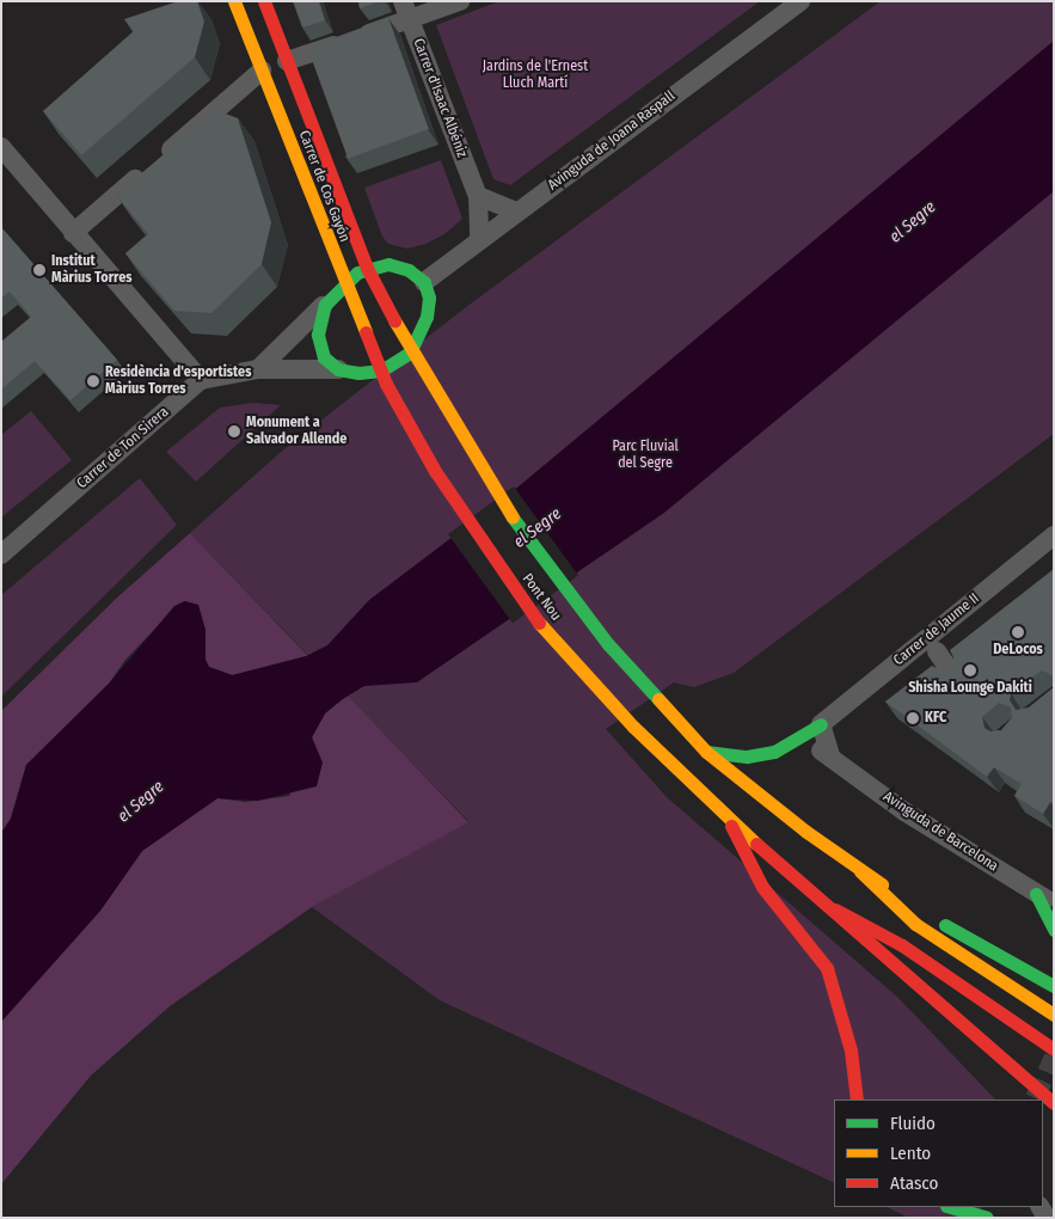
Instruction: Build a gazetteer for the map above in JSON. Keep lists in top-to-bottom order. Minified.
{"streets":{"main road":["Carrer de Cos Gayón","Pont Nou"],"street":["Carrer d'Isaac Albéniz","Avinguda de Joana Raspall","Carrer de Ton Sirera","Carrer de Jaume II","Avinguda de Barcelona"]},"crossings":[["Carrer d'Isaac Albéniz","Avinguda de Joana Raspall"],["Carrer de Cos Gayón","Pont Nou"]],"water":["el Segre"],"parks":["Jardins de l'Ernest Lluch Martí","Parc Fluvial del Segre"],"places":["Institut Màrius Torres","Residència d'esportistes Màrius Torres","Monument a Salvador Allende","DeLocos","Shisha Lounge Dakiti","KFC"],"legend":["Fluido","Lento","Atasco"]}
